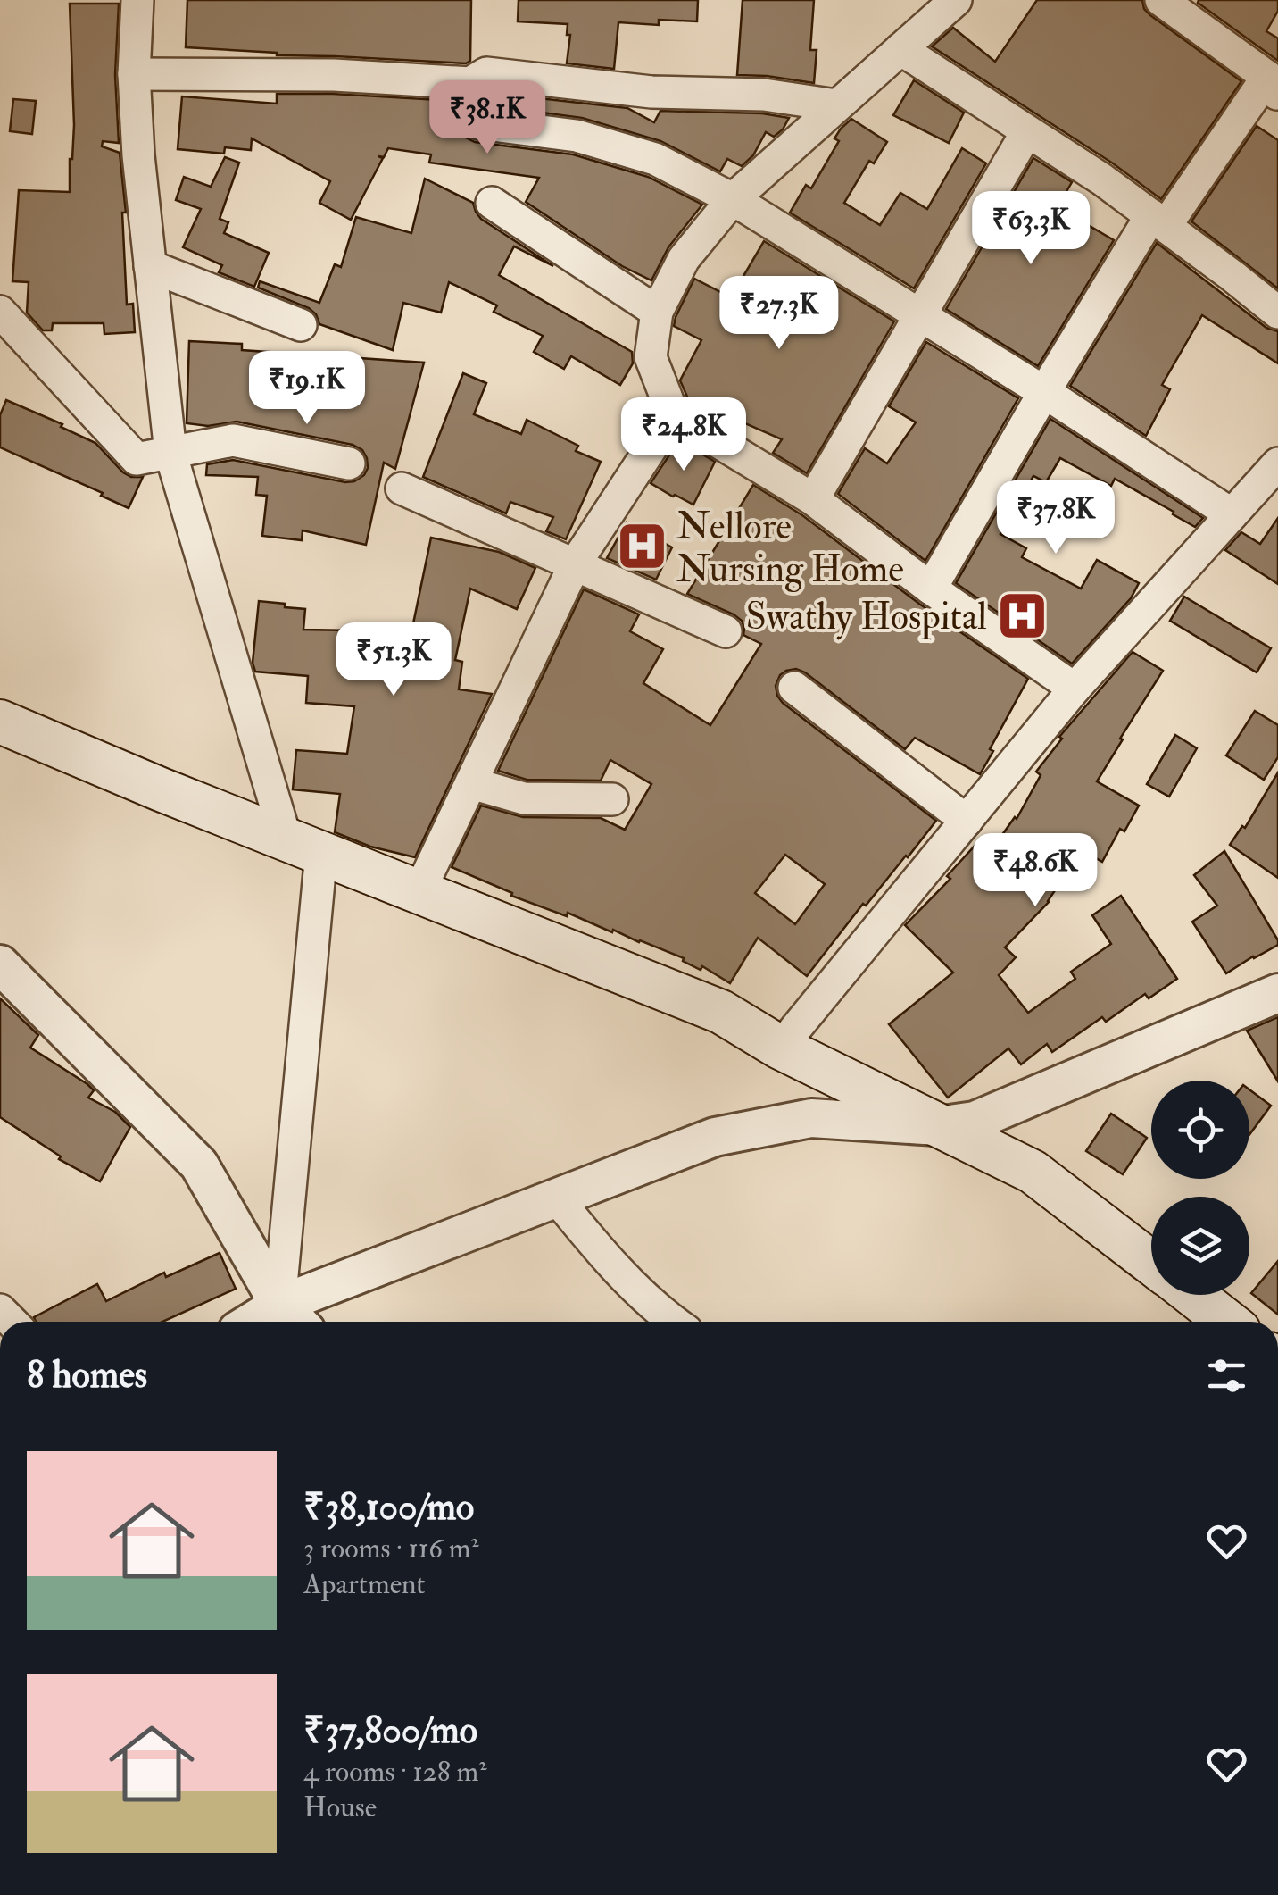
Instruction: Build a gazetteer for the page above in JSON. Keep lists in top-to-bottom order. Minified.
{"places":{"hospital":["Nellore Nursing Home","Swathy Hospital"]},"page":{"price":["₹38.1K","₹63.3K","₹27.3K","₹19.1K","₹24.8K","₹37.8K","₹51.3K","₹48.6K"],"heading":"8 homes","list":[{"name":"₹38,100/mo","note":"3 rooms · 116 m² · Apartment"},{"name":"₹37,800/mo","note":"4 rooms · 128 m² · House"}]}}
